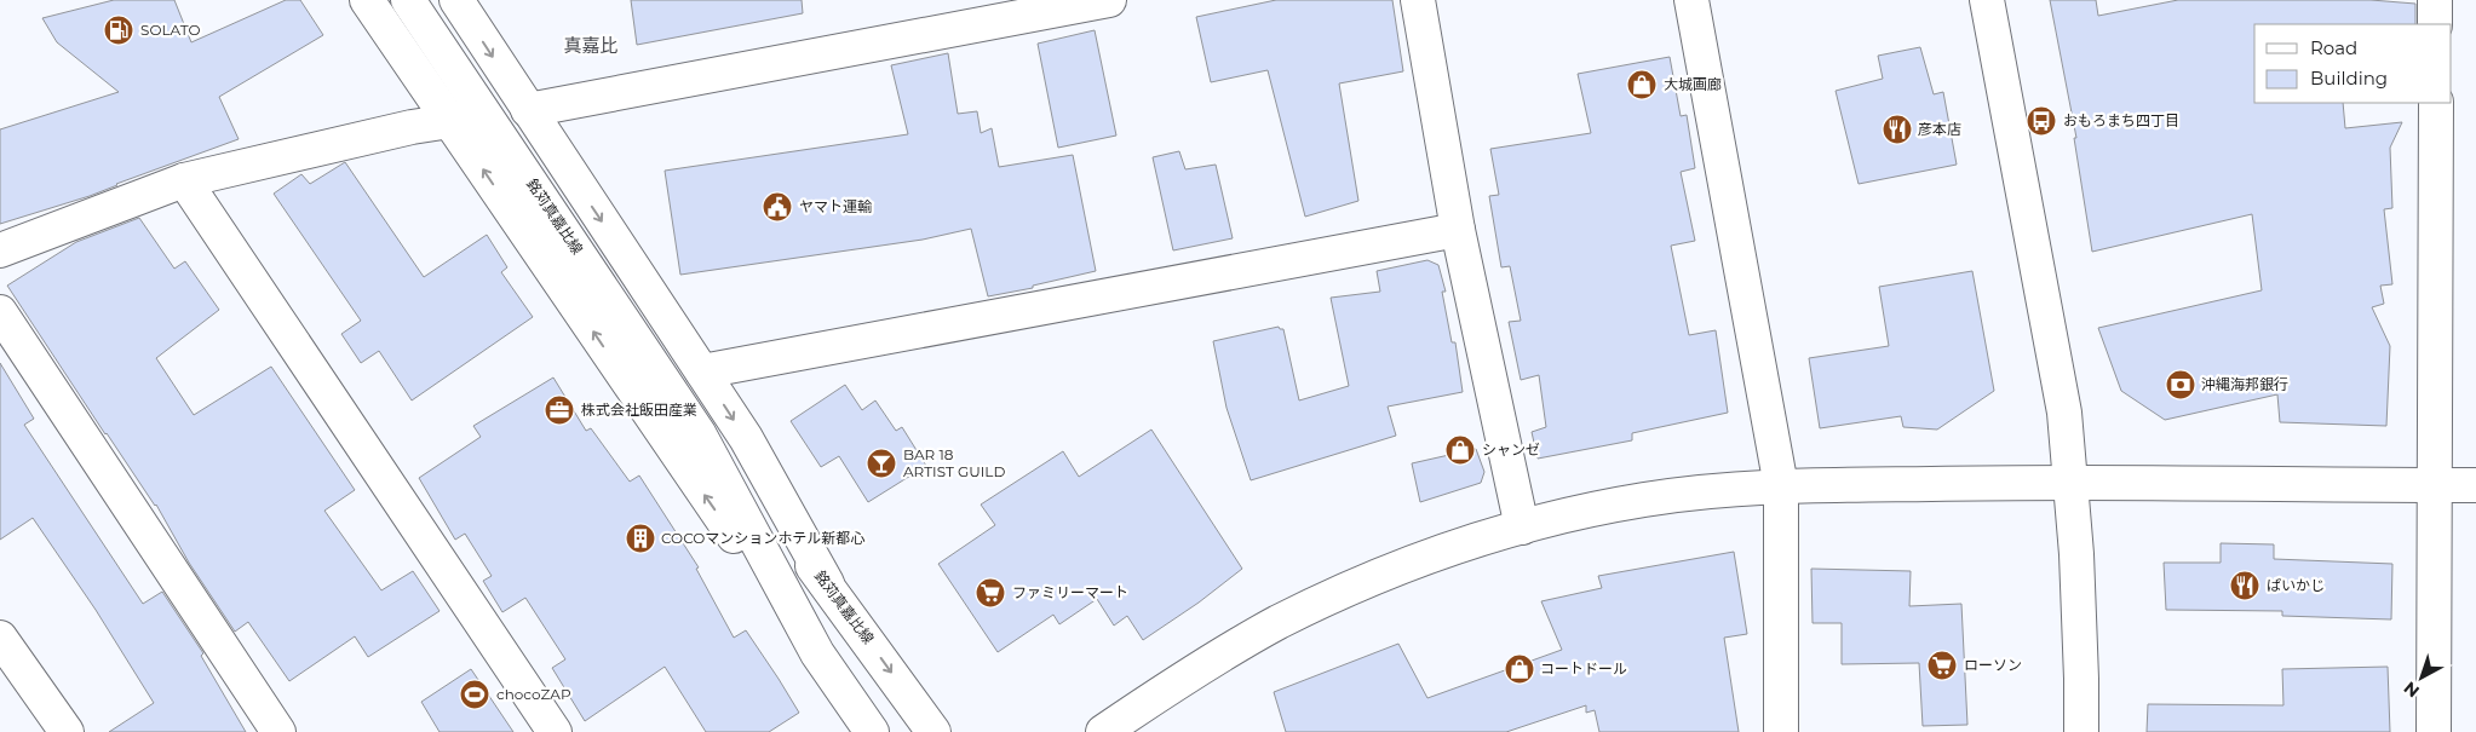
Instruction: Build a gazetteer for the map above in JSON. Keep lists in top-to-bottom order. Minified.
{"streets":{"street":["銘苅真嘉比線"]},"districts":["真嘉比"],"places":{"fuel station":["SOLATO"],"shop":["大城画廊","シャンゼ","コートドール"],"bus stop":["おもろまち四丁目"],"restaurant":["彦本店","ぱいかじ"],"public building":["ヤマト運輸"],"bank":["沖縄海邦銀行"],"office":["株式会社飯田産業"],"bar":["BAR 18 ARTIST GUILD"],"building":["COCOマンションホテル新都心"],"supermarket":["ファミリーマート","ローソン"],"sports":["chocoZAP"]},"legend":["Road","Building"],"north":"bottom left"}
